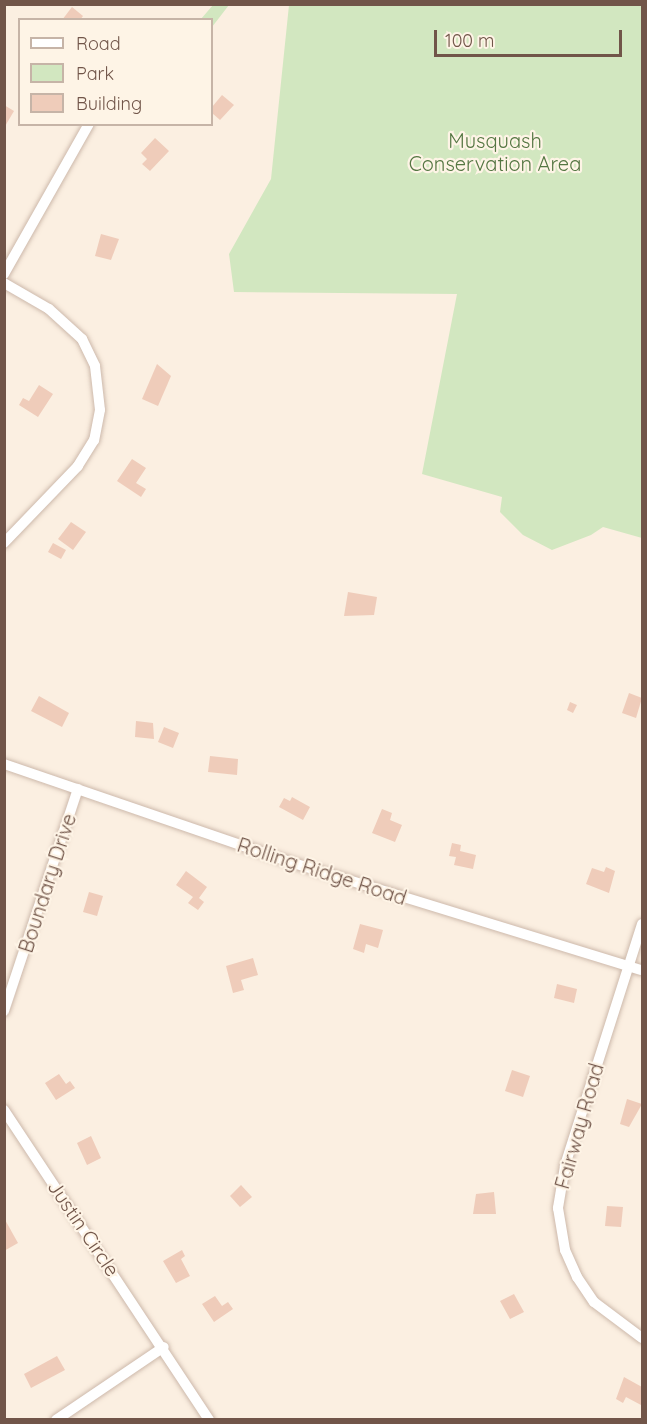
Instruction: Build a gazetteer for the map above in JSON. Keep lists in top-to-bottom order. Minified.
{"streets":{"street":["Rolling Ridge Road","Boundary Drive","Fairway Road","Justin Circle"]},"crossings":[["Rolling Ridge Road","Boundary Drive"],["Rolling Ridge Road","Fairway Road"]],"parks":["Musquash Conservation Area"],"legend":["Road","Park","Building"],"scale_bar":"100 m"}
